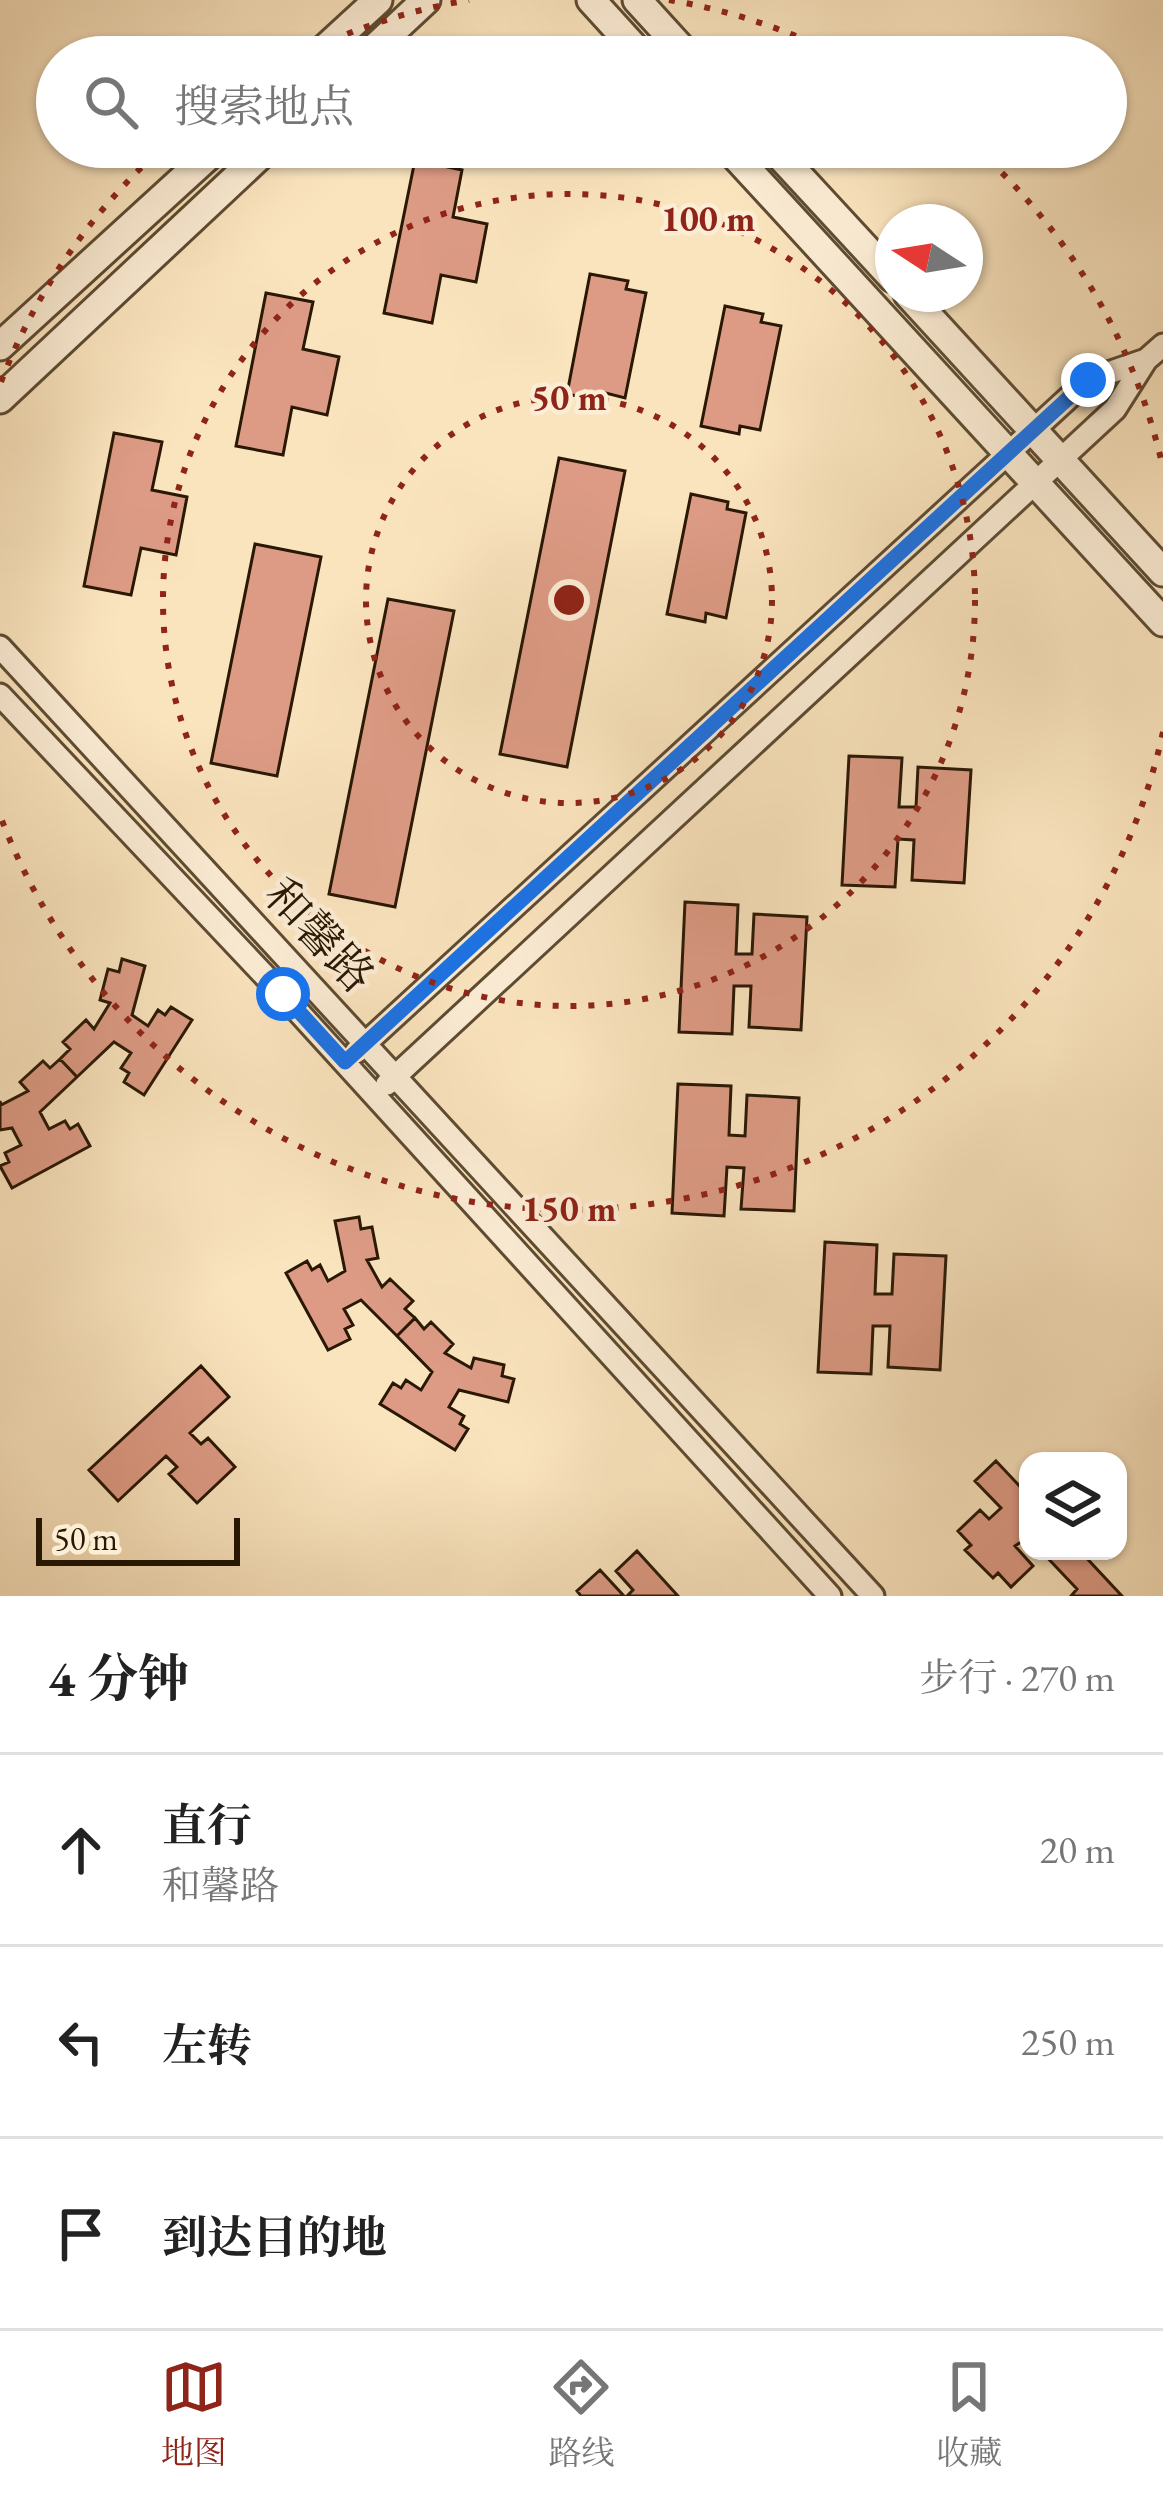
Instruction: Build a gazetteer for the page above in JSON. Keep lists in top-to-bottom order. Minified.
{"streets":{"street":["和馨路"]},"scale_bar":"50 m","north":"left","page":{"search":"搜索地点","scale":"50 m","heading":["4 分钟","步行 · 270 m"],"list":[["直行","和馨路","20 m"],["左转","250 m"],"到达目的地"],"nav":["地图","路线","收藏"]},"rings":["100 m","50 m","150 m"]}
